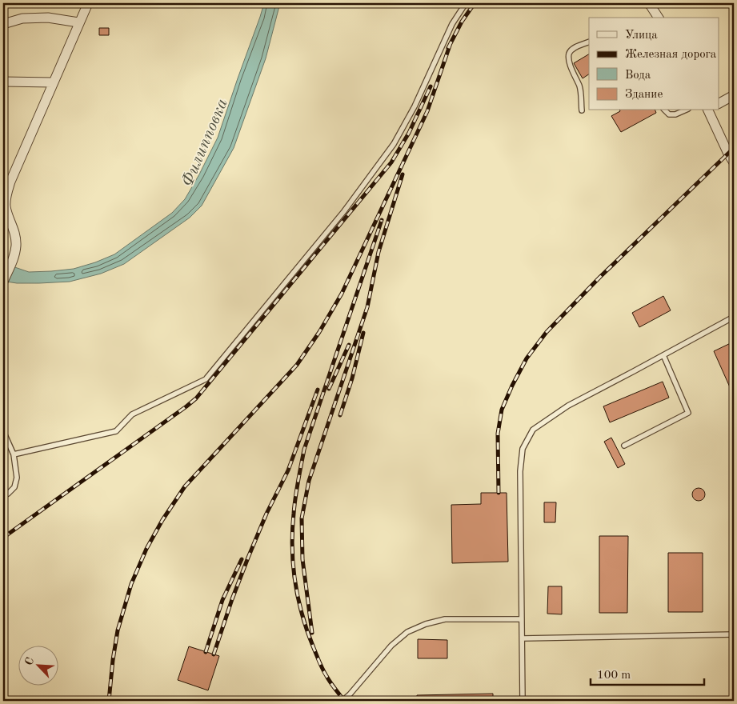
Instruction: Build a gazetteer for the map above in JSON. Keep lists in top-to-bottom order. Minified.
{"water":["Филипповка"],"legend":["Улица","Железная дорога","Вода","Здание"],"scale_bar":"100 m","north":"top left"}
